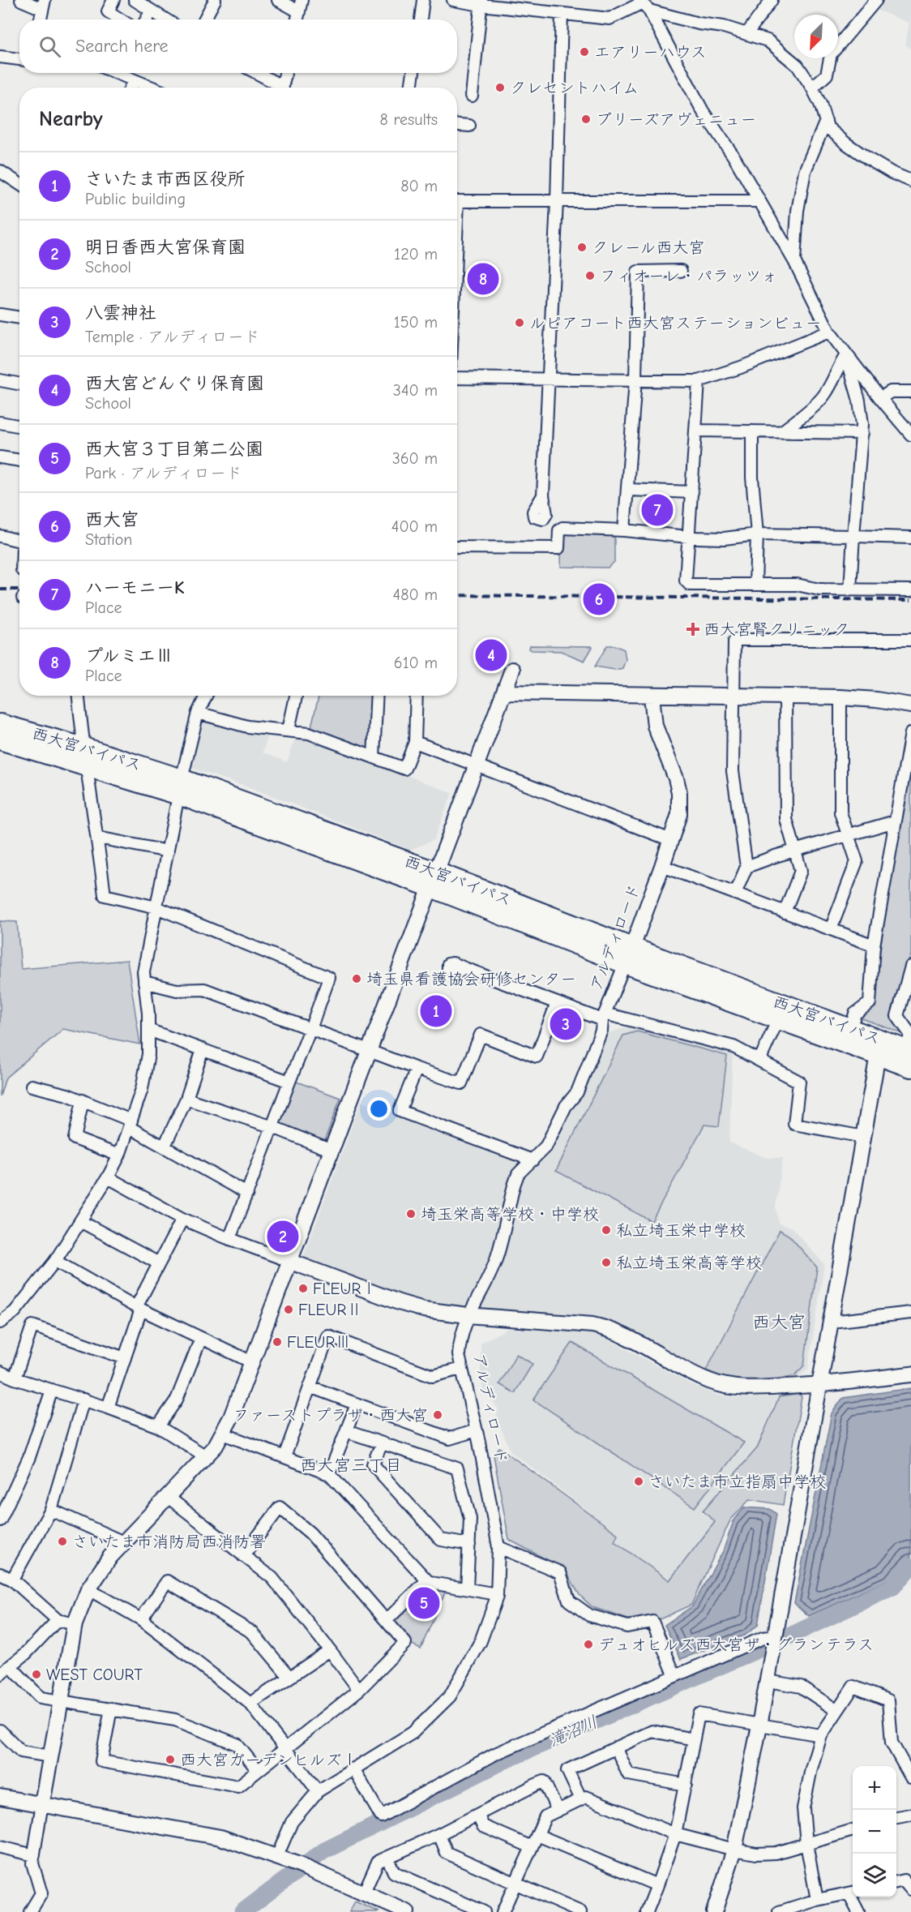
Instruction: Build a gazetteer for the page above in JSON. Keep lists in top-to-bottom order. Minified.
{"streets":{"highway":["西大宮バイパス"],"street":["アルディロード"]},"crossings":[["西大宮バイパス","アルディロード"]],"districts":["西大宮","西大宮三丁目"],"water":["滝沼川"],"places":{"other":["エアリーハウス","クレセントハイム","ブリーズアヴェニュー","クレール西大宮","フィオーレ・パラッツォ","ルピアコート西大宮ステーションビュー","埼玉県看護協会研修センター","埼玉栄高等学校・中学校","私立埼玉栄中学校","私立埼玉栄高等学校","FLEURⅠ","FLEURⅡ","FLEURⅢ","ファーストプラザ・西大宮","さいたま市立指扇中学校","さいたま市消防局西消防署","デュオヒルズ西大宮ザ・グランテラス","WEST COURT","西大宮ガーデンヒルズⅠ"],"health":["西大宮腎クリニック"]},"north":"bottom left","page":{"search":"Search here","heading":["Nearby","8 results"],"list":[{"mark":"1","name":"さいたま市西区役所","note":"Public building","value":"80 m"},{"mark":"2","name":"明日香西大宮保育園","note":"School","value":"120 m"},{"mark":"3","name":"八雲神社","note":"Temple · アルディロード","value":"150 m"},{"mark":"4","name":"西大宮どんぐり保育園","note":"School","value":"340 m"},{"mark":"5","name":"西大宮３丁目第二公園","note":"Park · アルディロード","value":"360 m"},{"mark":"6","name":"西大宮","note":"Station","value":"400 m"},{"mark":"7","name":"ハーモニーK","note":"Place","value":"480 m"},{"mark":"8","name":"プルミエⅢ","note":"Place","value":"610 m"}],"pins":["8","7","6","4","1","3","2","5"],"map_buttons":["+","−"]}}
